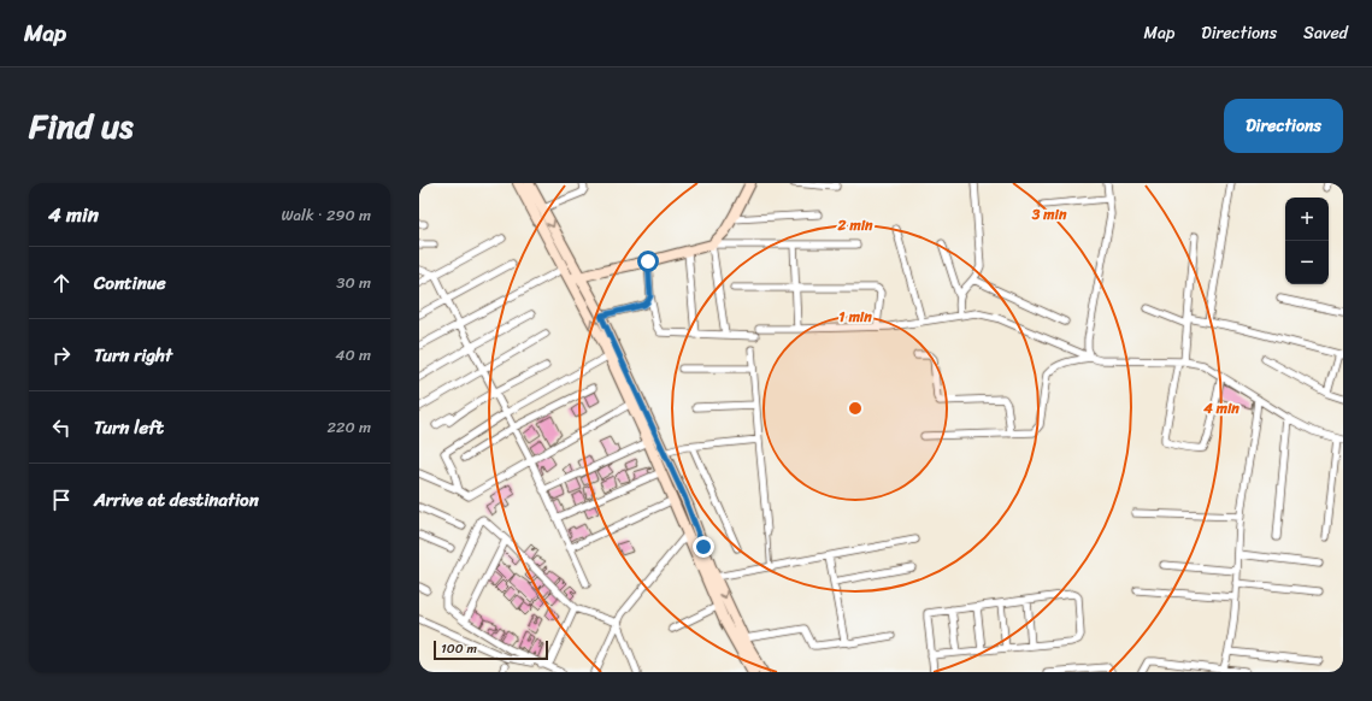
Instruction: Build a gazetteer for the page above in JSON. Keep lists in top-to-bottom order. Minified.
{"scale_bar":"100 m","page":{"header":"Map","nav":["Map","Directions","Saved"],"title":"Find us","buttons":"Directions","heading":["4 min","Walk · 290 m"],"map_buttons":["+","−"],"list":[["Continue","30 m"],["Turn right","40 m"],["Turn left","220 m"],"Arrive at destination"],"scale":"100 m"},"rings":["3 min","2 min","1 min","4 min"]}
